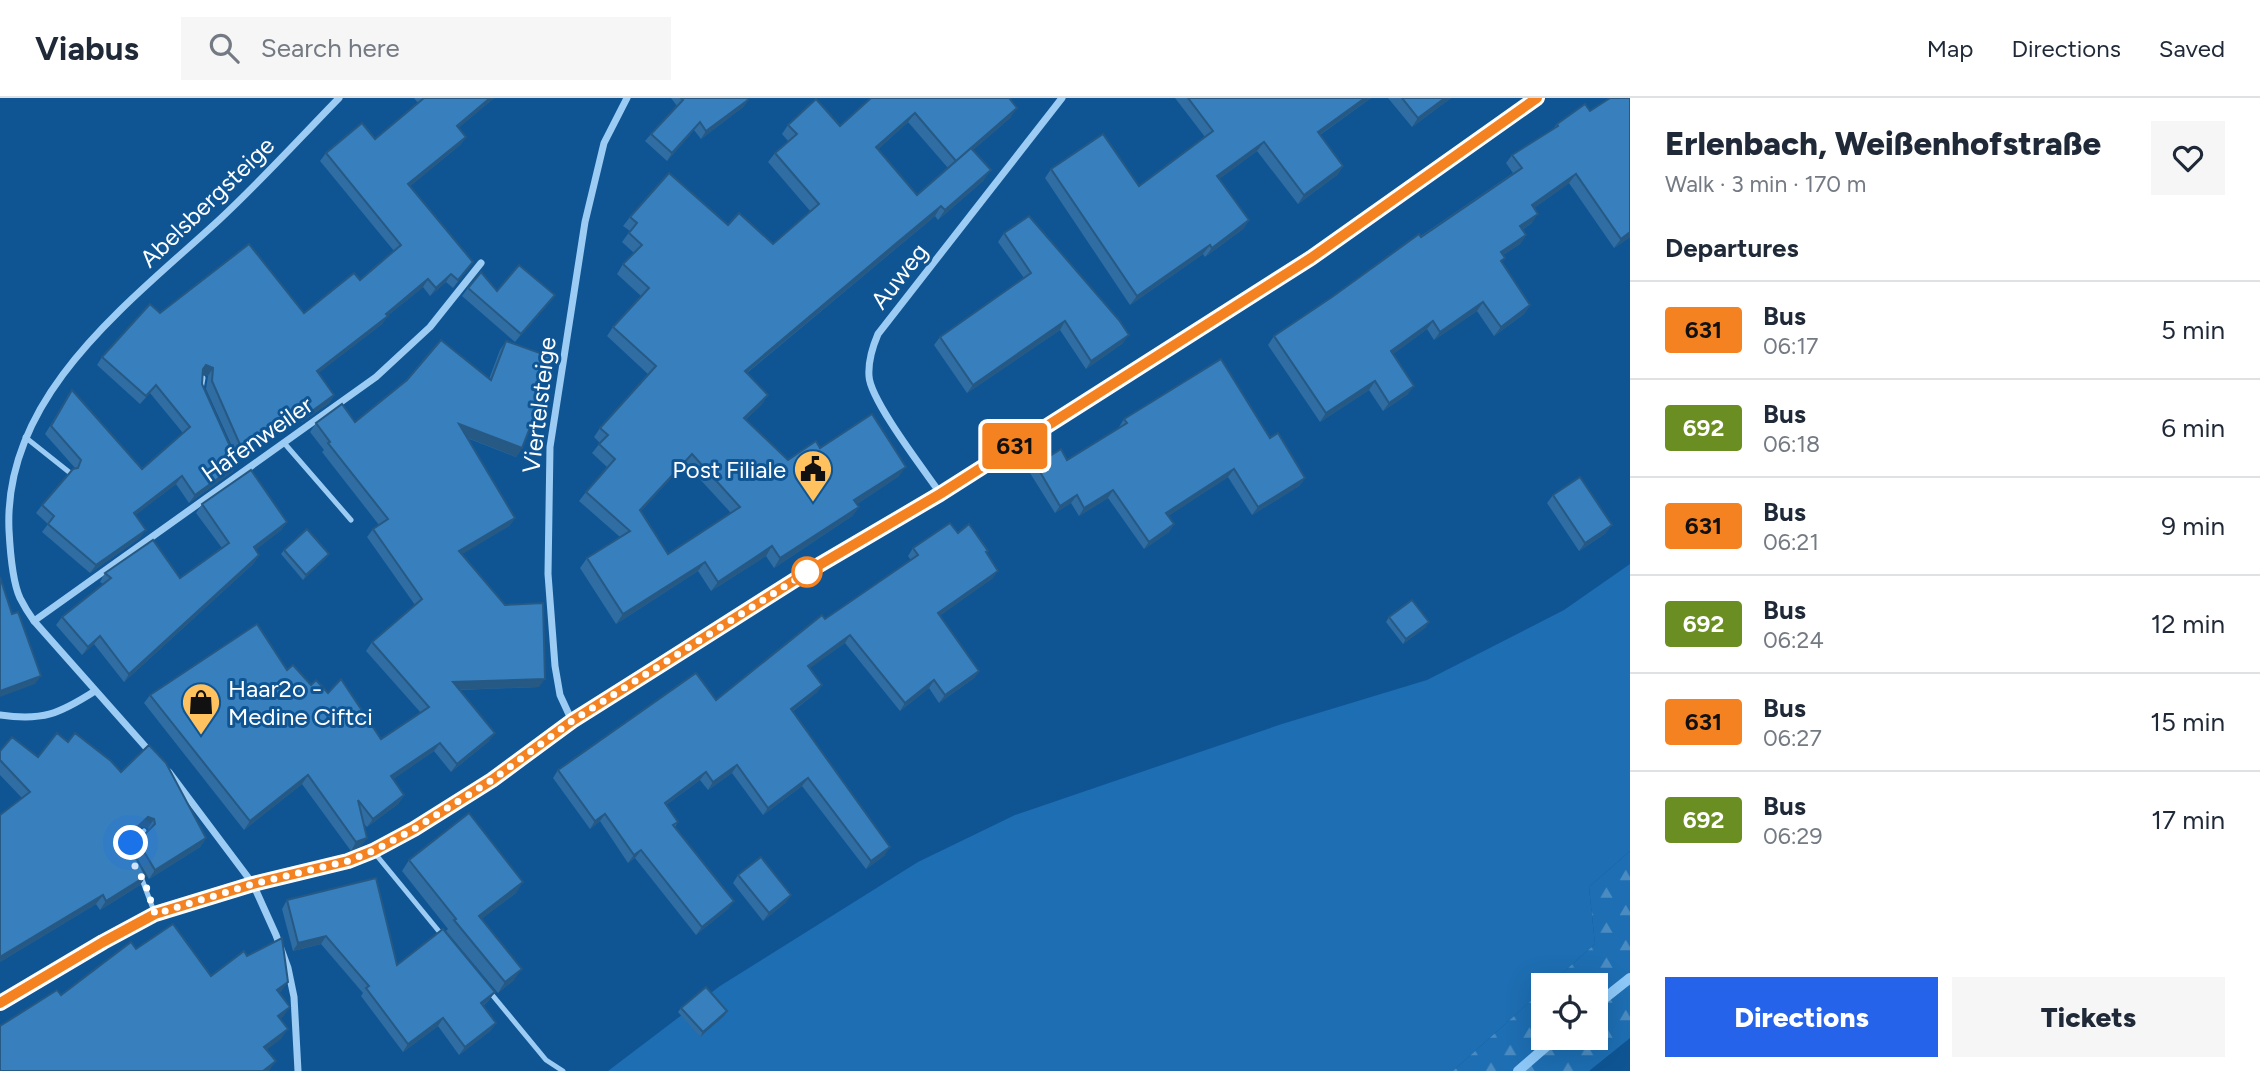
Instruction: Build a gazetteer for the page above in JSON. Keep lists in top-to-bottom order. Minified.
{"streets":{"street":["Abelsbergsteige","Auweg","Viertelsteige","Hafenweiler"]},"places":{"public building":["Post Filiale"],"shop":["Haar2o - Medine Ciftci"]},"lines":["bus line 631"],"page":{"header":"Viabus","search":"Search here","nav":["Map","Directions","Saved"],"on_map":"631","heading":[["Erlenbach, Weißenhofstraße","Walk · 3 min · 170 m"],"Departures"],"list":[{"mark":"631","name":"Bus","note":"06:17","value":"5 min"},{"mark":"692","name":"Bus","note":"06:18","value":"6 min"},{"mark":"631","name":"Bus","note":"06:21","value":"9 min"},{"mark":"692","name":"Bus","note":"06:24","value":"12 min"},{"mark":"631","name":"Bus","note":"06:27","value":"15 min"},{"mark":"692","name":"Bus","note":"06:29","value":"17 min"}],"buttons":["Directions","Tickets"]}}
